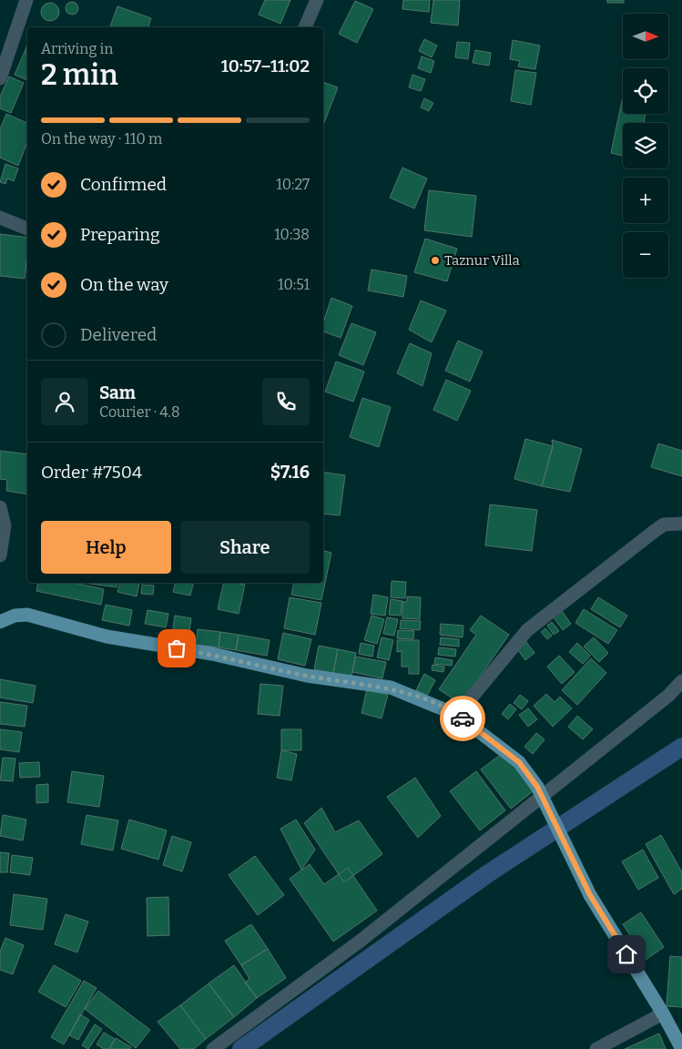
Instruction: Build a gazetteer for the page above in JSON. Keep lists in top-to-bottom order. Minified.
{"places":["Taznur Villa"],"north":"right","page":{"map_buttons":["+","−"],"heading":["2 min","Arriving in","10:57–11:02"],"panel":["Sam","Courier · 4.8","Order #7504","$7.16"],"bar":"On the way · 110 m","list":[["Confirmed","10:27"],["Preparing","10:38"],["On the way","10:51"],"Delivered"],"buttons":["Help","Share"]}}
